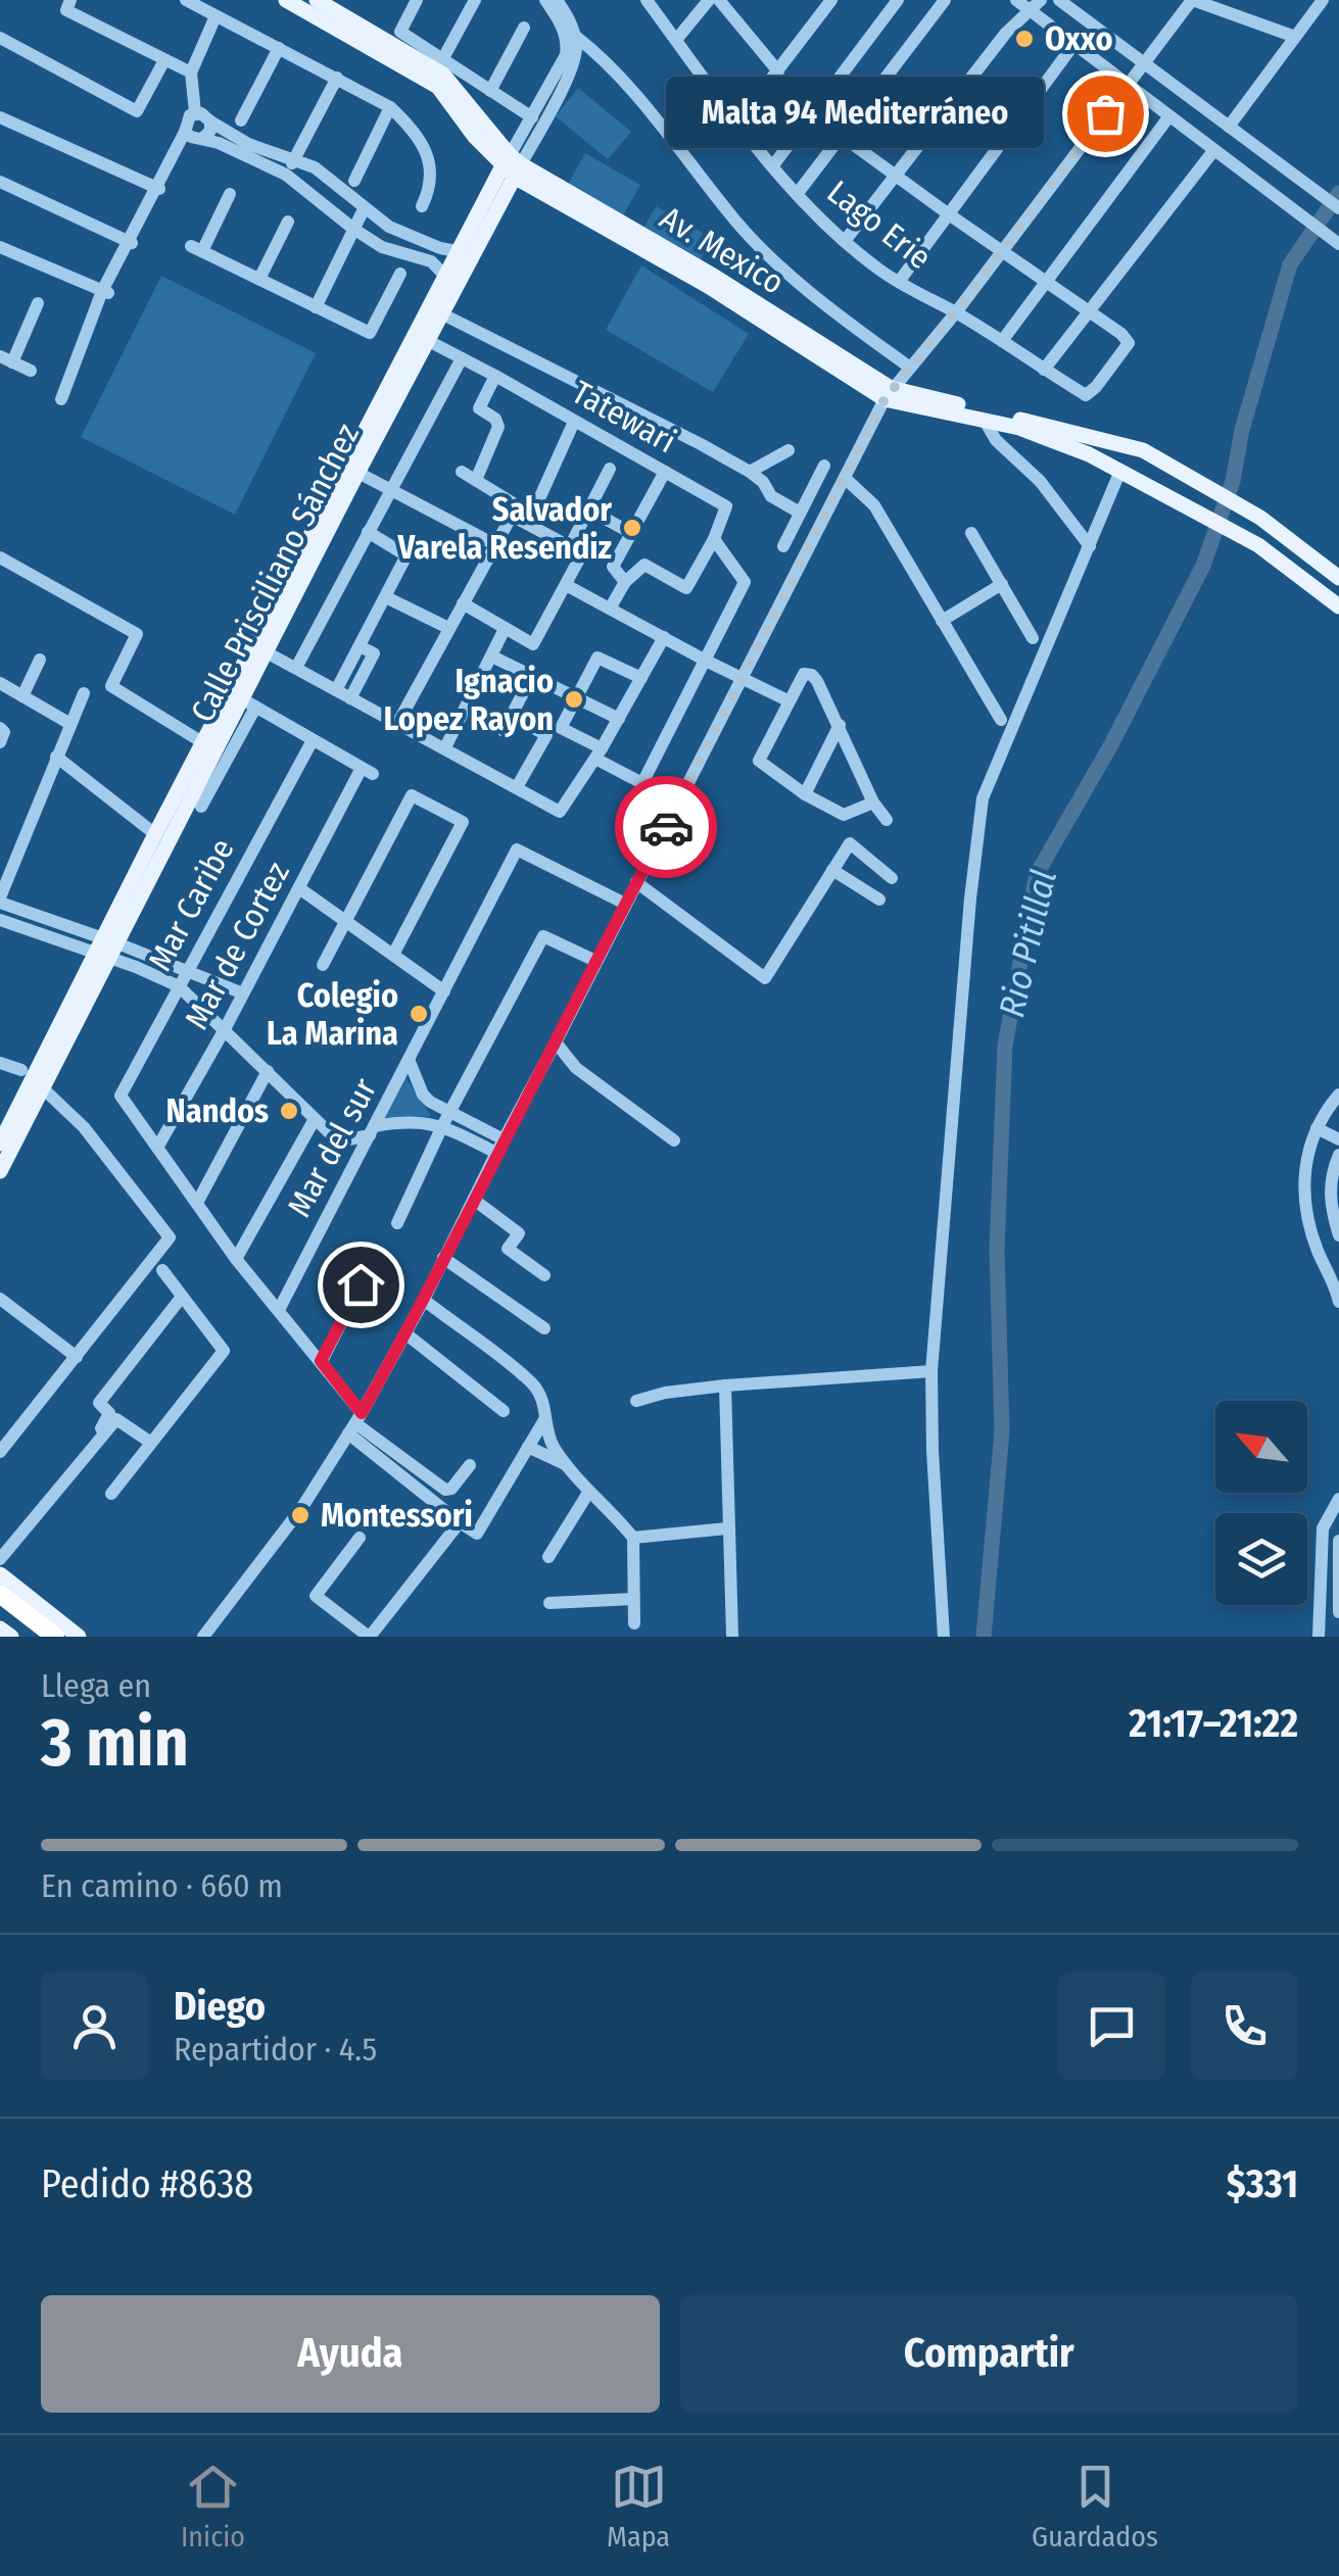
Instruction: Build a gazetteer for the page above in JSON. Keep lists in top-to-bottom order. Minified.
{"streets":{"main road":["Av. Mexico","Calle Prisciliano Sánchez"],"street":["Lago Erie","Tatewari","Mar Caribe","Mar de Cortez","Mar del sur"]},"crossings":[["Av. Mexico","Calle Prisciliano Sánchez"],["Tatewari","Calle Prisciliano Sánchez"],["Mar Caribe","Mar de Cortez"]],"water":["Rio Pitillal"],"places":["Oxxo","Malta 94 Mediterráneo","Salvador Varela Resendiz","Ignacio Lopez Rayon","Colegio La Marina","Nandos","Montessori"],"north":"top left","page":{"bubble":"Malta 94 Mediterráneo","heading":["3 min","Llega en","21:17–21:22"],"panel":["Diego","Repartidor · 4.5","Pedido #8638","$331"],"bar":"En camino · 660 m","buttons":["Ayuda","Compartir"],"tabs":["Inicio","Mapa","Guardados"]}}
